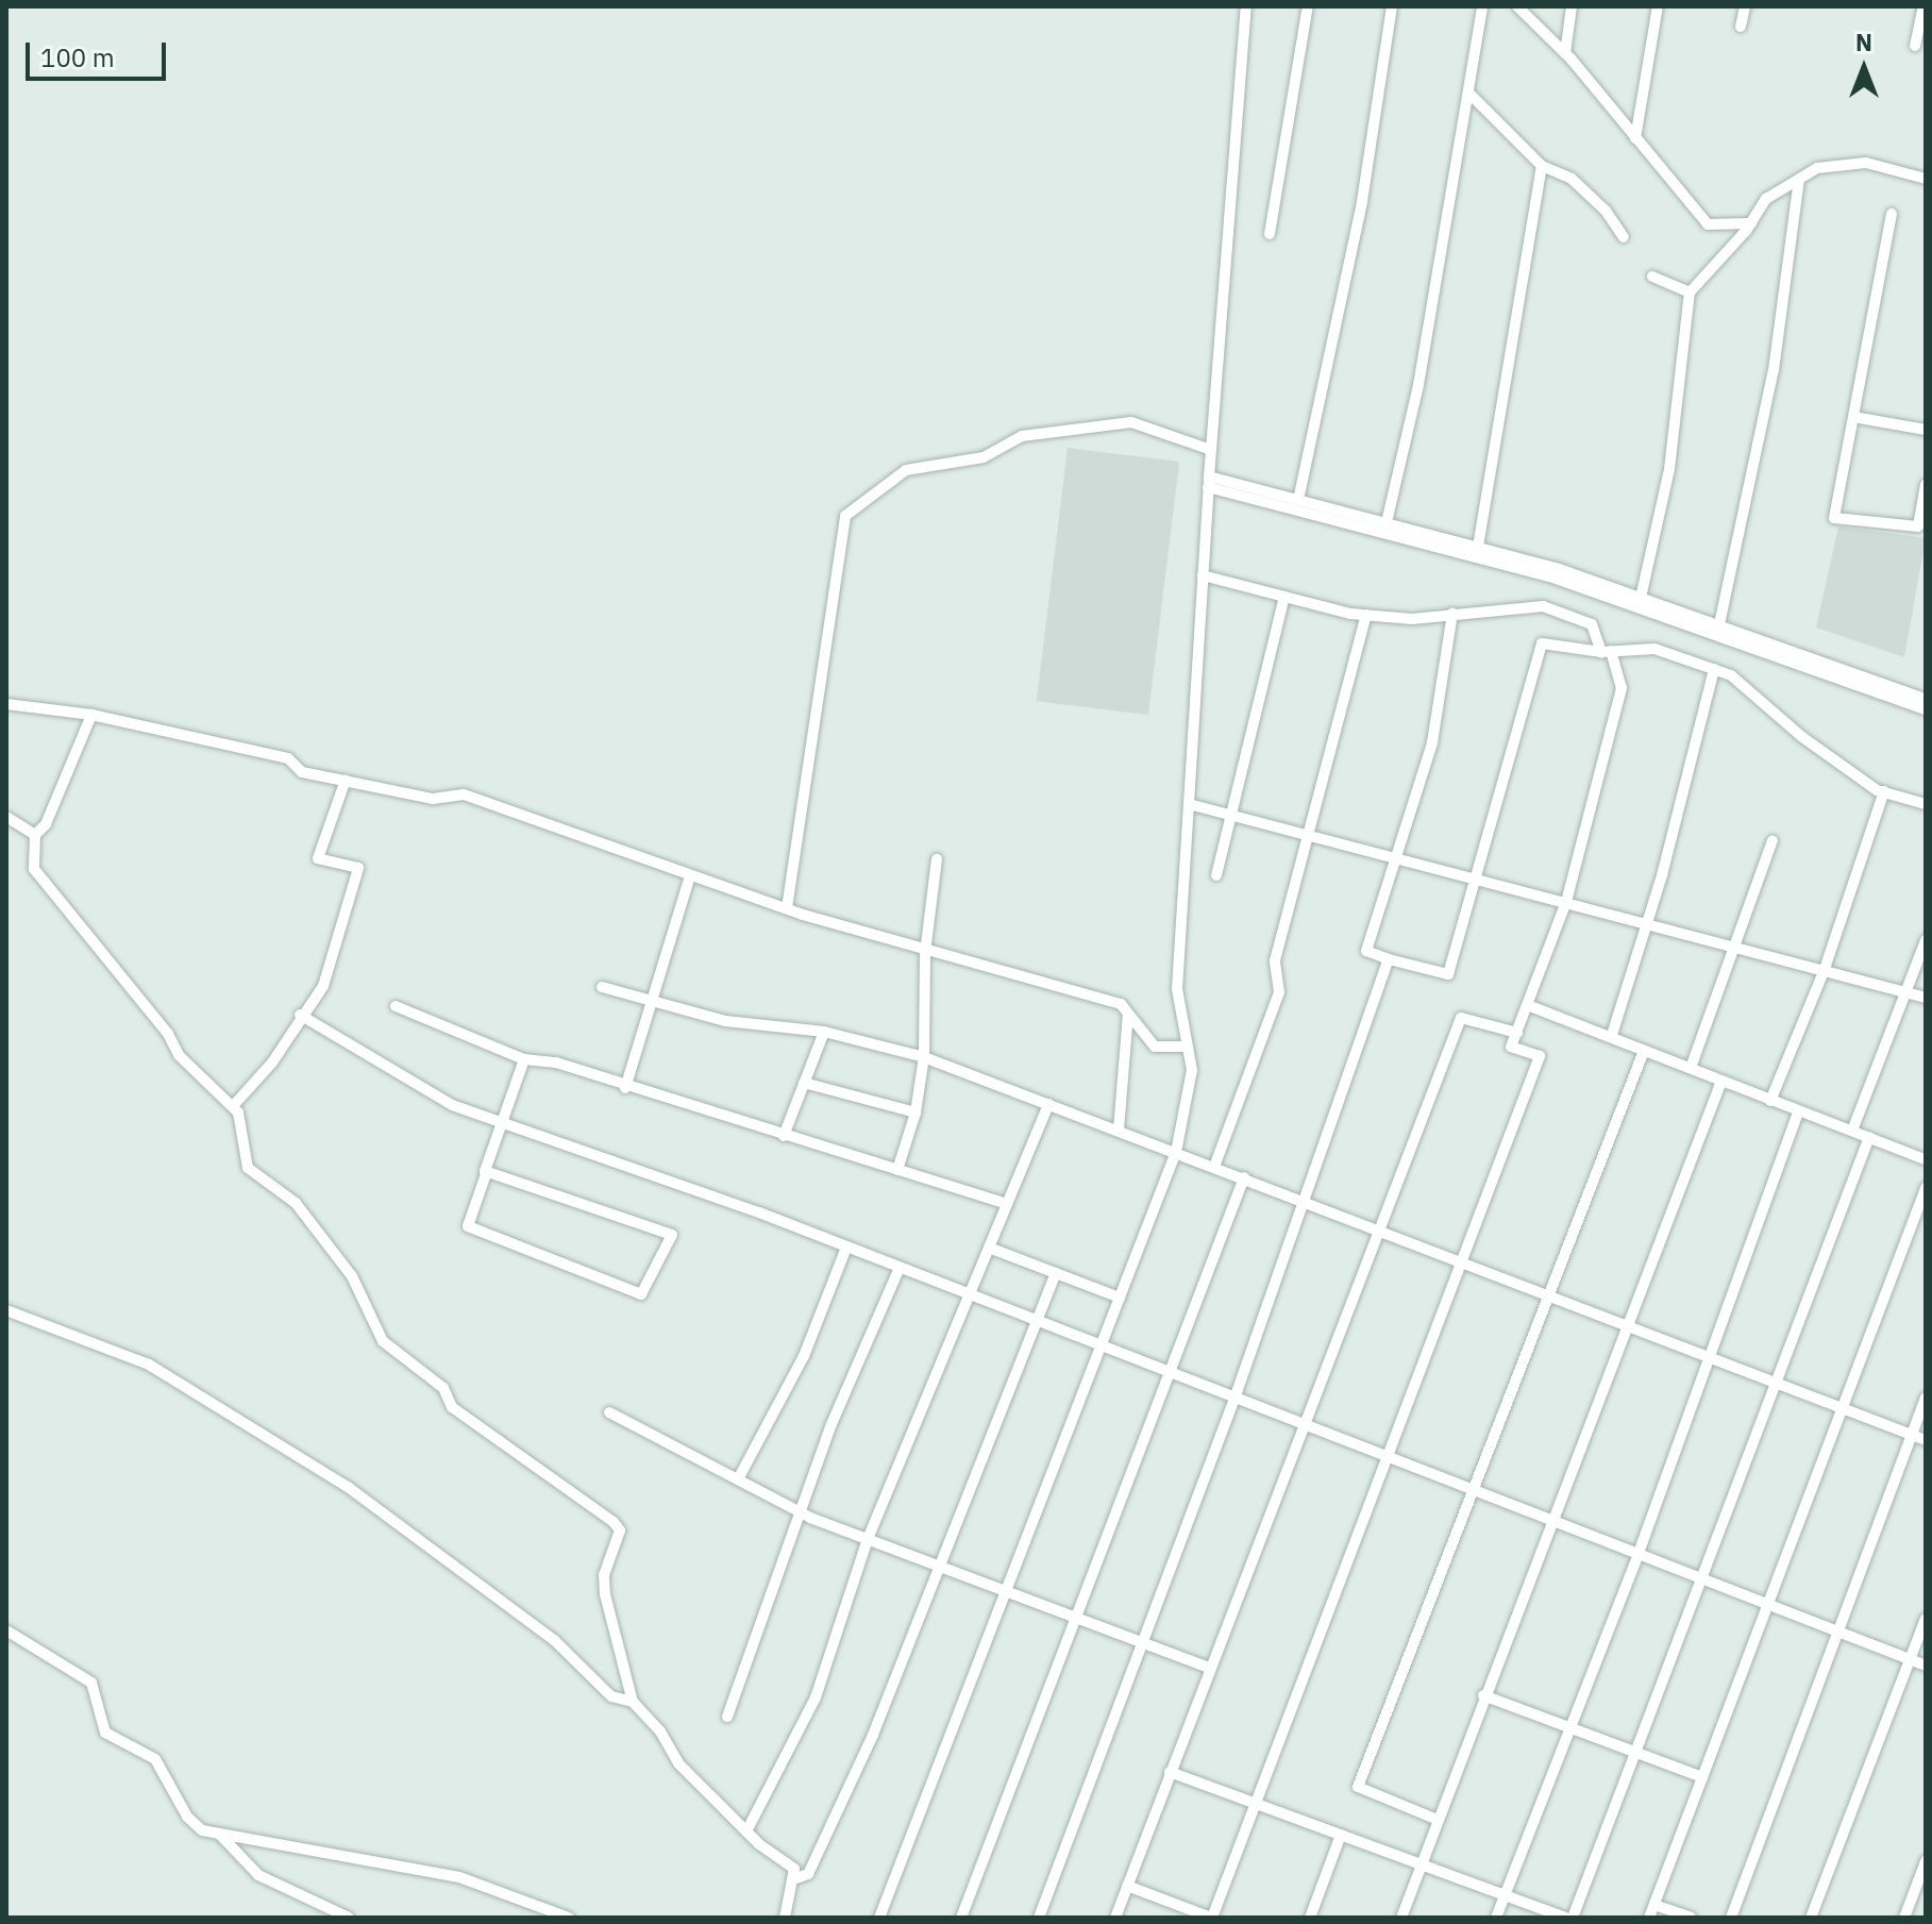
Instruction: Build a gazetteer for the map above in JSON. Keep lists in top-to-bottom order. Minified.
{"scale_bar":"100 m","north":"top"}
